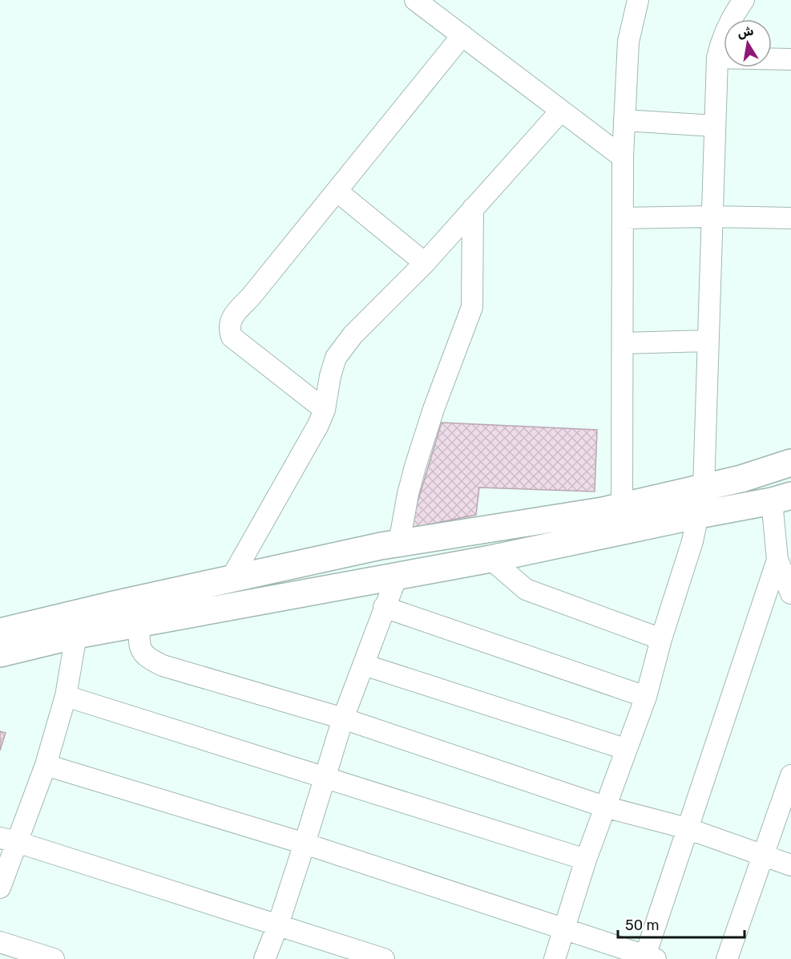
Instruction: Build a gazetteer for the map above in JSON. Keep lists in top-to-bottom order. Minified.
{"scale_bar":"50 m","north":"top"}
